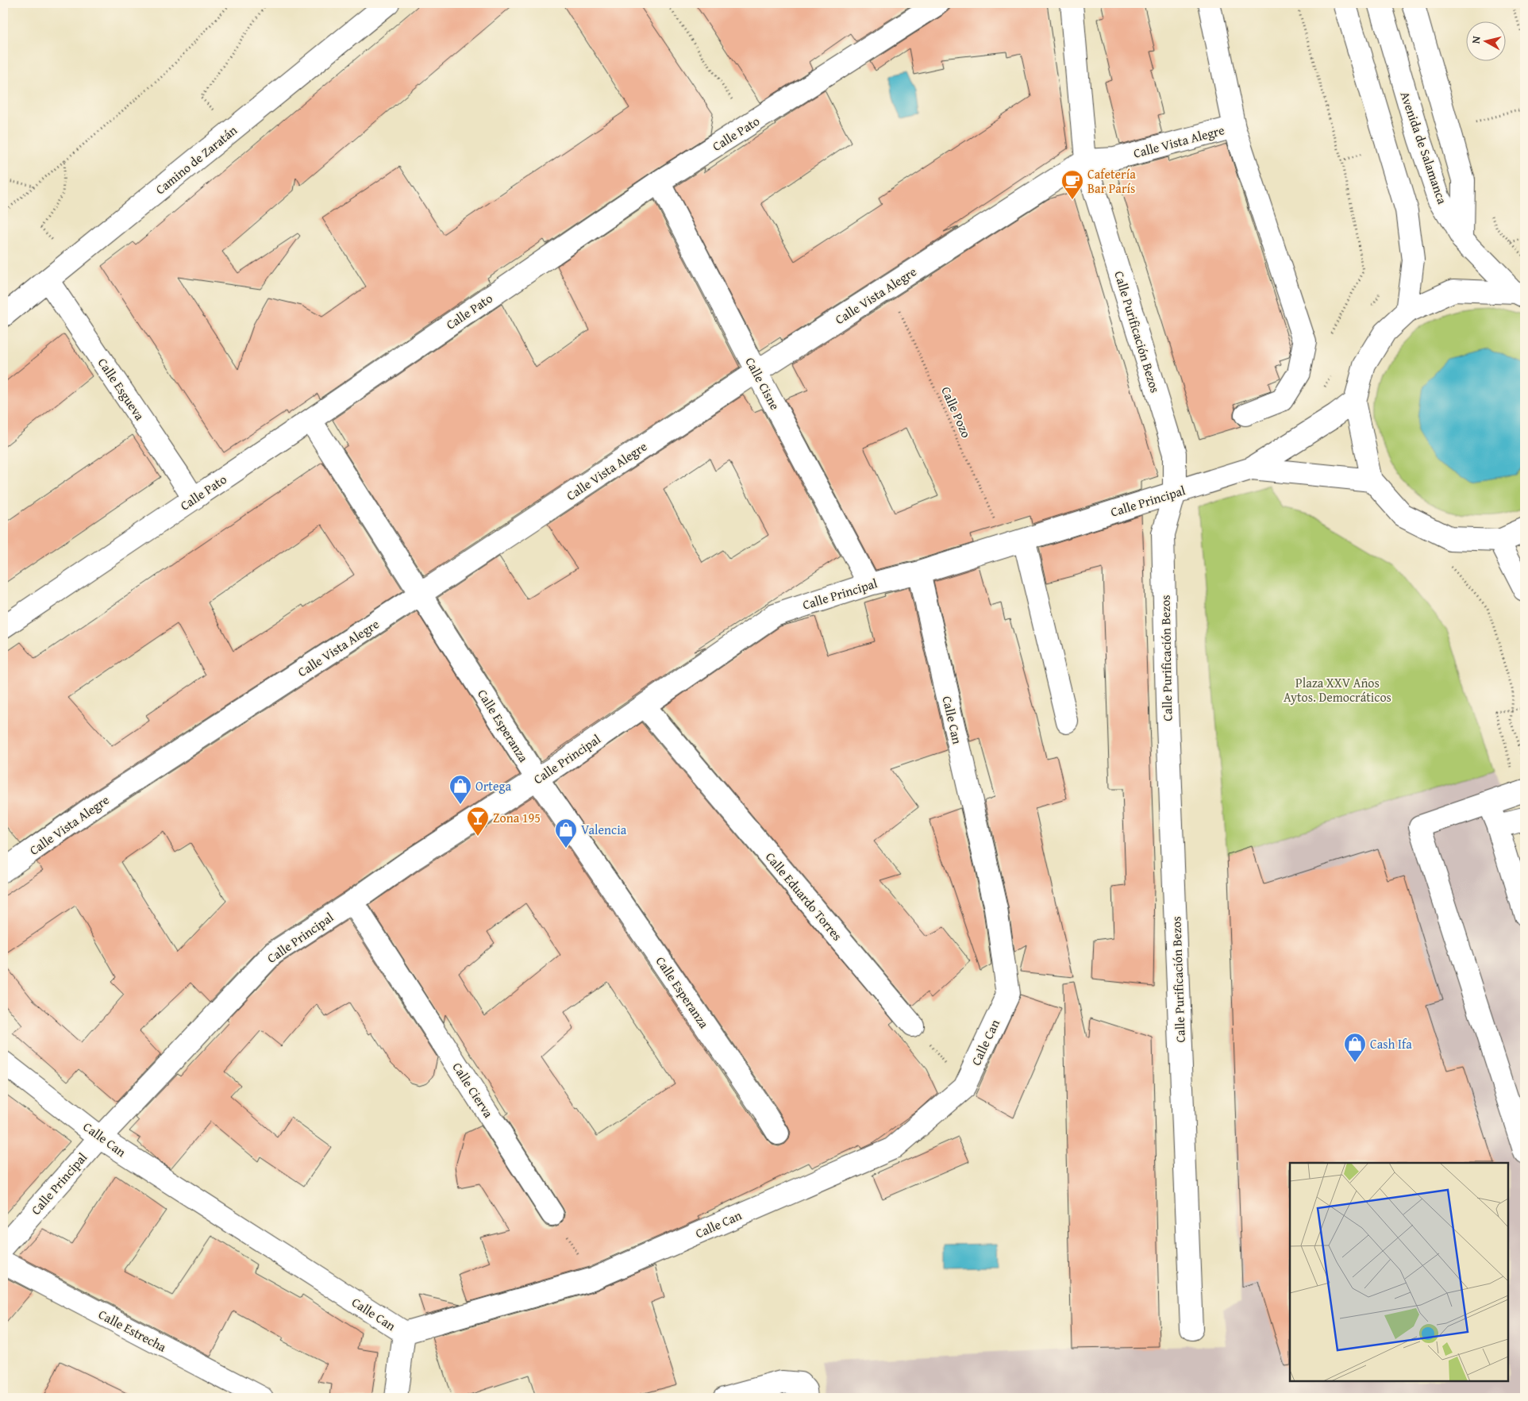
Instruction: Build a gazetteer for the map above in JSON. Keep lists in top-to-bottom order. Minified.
{"streets":{"main road":["Calle Pato","Calle Vista Alegre","Avenida de Salamanca","Camino de Zaratán","Calle Purificación Bezos","Calle Cisne","Calle Esgueva","Calle Principal","Calle Can","Calle Esperanza","Calle Eduardo Torres","Calle Cierva","Calle Estrecha"],"path":["Calle Pozo"]},"crossings":[["Calle Pato","Calle Cisne"],["Calle Pato","Calle Esgueva"],["Calle Pato","Calle Esperanza"],["Calle Vista Alegre","Calle Purificación Bezos"],["Calle Vista Alegre","Calle Cisne"],["Calle Vista Alegre","Calle Pozo"],["Calle Vista Alegre","Calle Esperanza"],["Camino de Zaratán","Calle Esgueva"],["Calle Purificación Bezos","Calle Principal"],["Calle Cisne","Calle Principal"],["Calle Pozo","Calle Principal"],["Calle Principal","Calle Can"],["Calle Principal","Calle Esperanza"],["Calle Principal","Calle Eduardo Torres"],["Calle Principal","Calle Cierva"]],"parks":["Plaza XXV Años Aytos. Democráticos"],"places":{"cafe":["Cafetería Bar París"],"shop":["Ortega","Valencia","Cash Ifa"],"bar":["Zona 195"]},"north":"left"}
